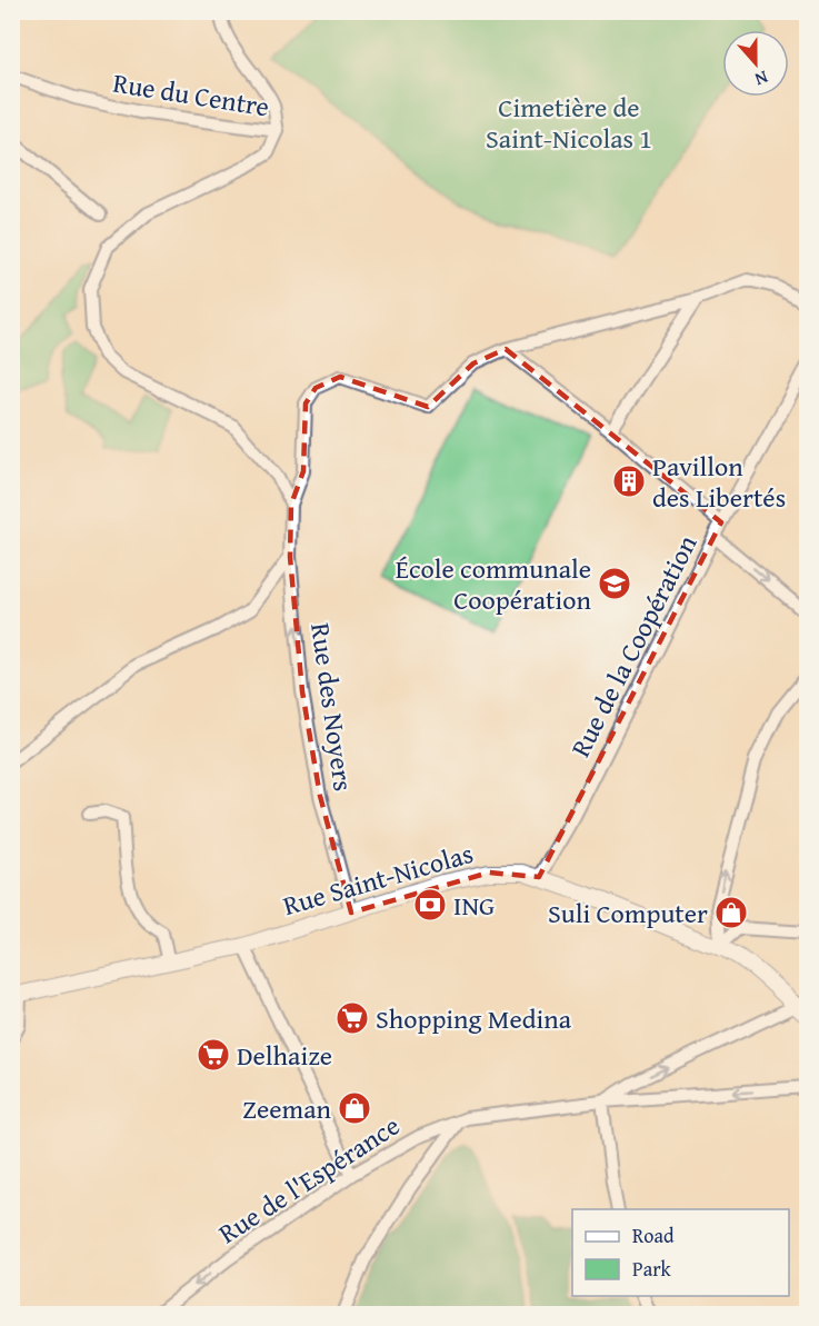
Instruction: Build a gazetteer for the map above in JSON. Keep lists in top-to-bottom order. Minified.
{"streets":{"street":["Rue du Centre","Rue de la Coopération","Rue des Noyers","Rue Saint-Nicolas","Rue de l'Espérance"]},"crossings":[["Rue du Centre","Rue des Noyers"],["Rue de la Coopération","Rue Saint-Nicolas"],["Rue des Noyers","Rue Saint-Nicolas"],["Rue Saint-Nicolas","Rue de l'Espérance"]],"one_way":["Rue des Noyers"],"parks":["Cimetière de Saint-Nicolas 1"],"places":{"building":["Pavillon des Libertés"],"school or university":["École communale Coopération"],"bank":["ING"],"shop":["Suli Computer","Zeeman"],"supermarket":["Shopping Medina","Delhaize"]},"legend":["Road","Park"],"north":"bottom"}
